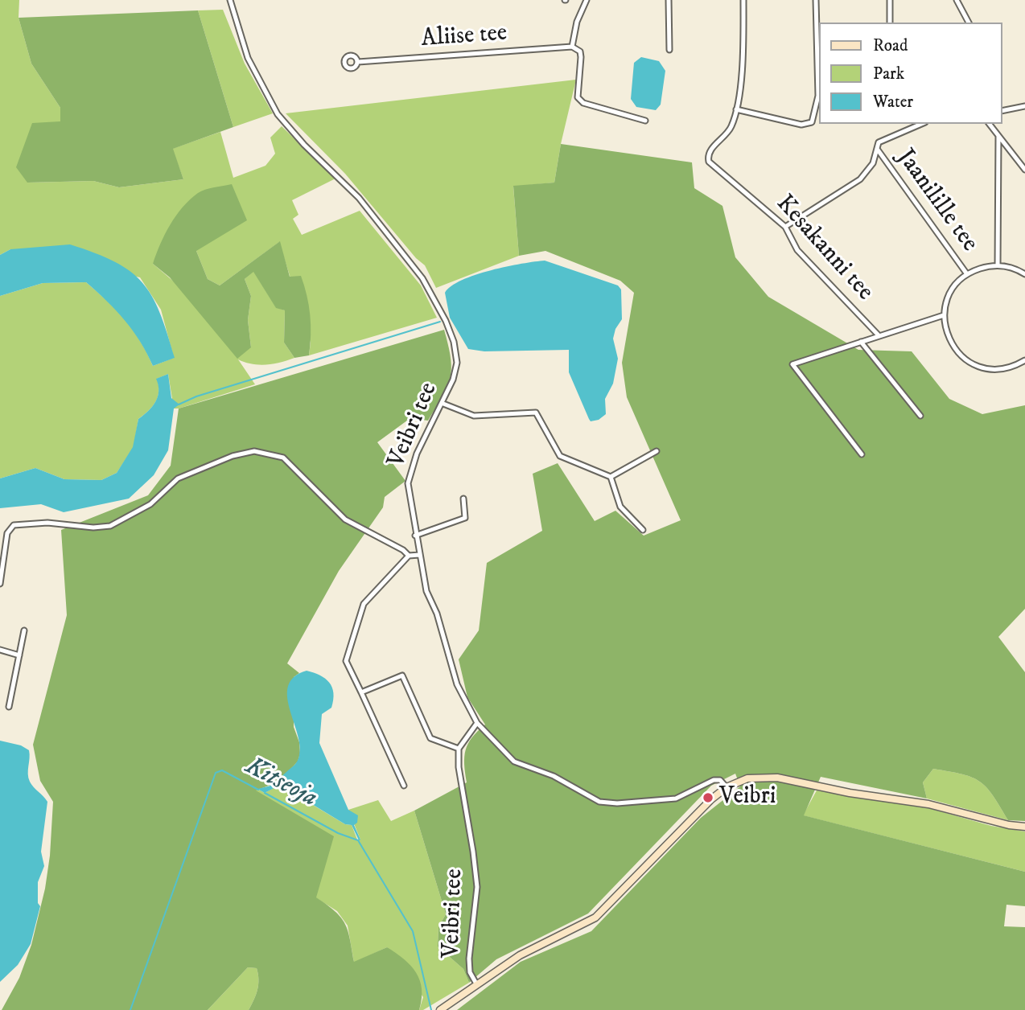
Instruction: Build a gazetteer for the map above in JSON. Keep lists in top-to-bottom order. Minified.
{"streets":{"street":["Aliise tee","Jaanilille tee","Kesakanni tee","Veibri tee"]},"water":["Kitseoja"],"places":["Veibri"],"legend":["Road","Park","Water"]}
